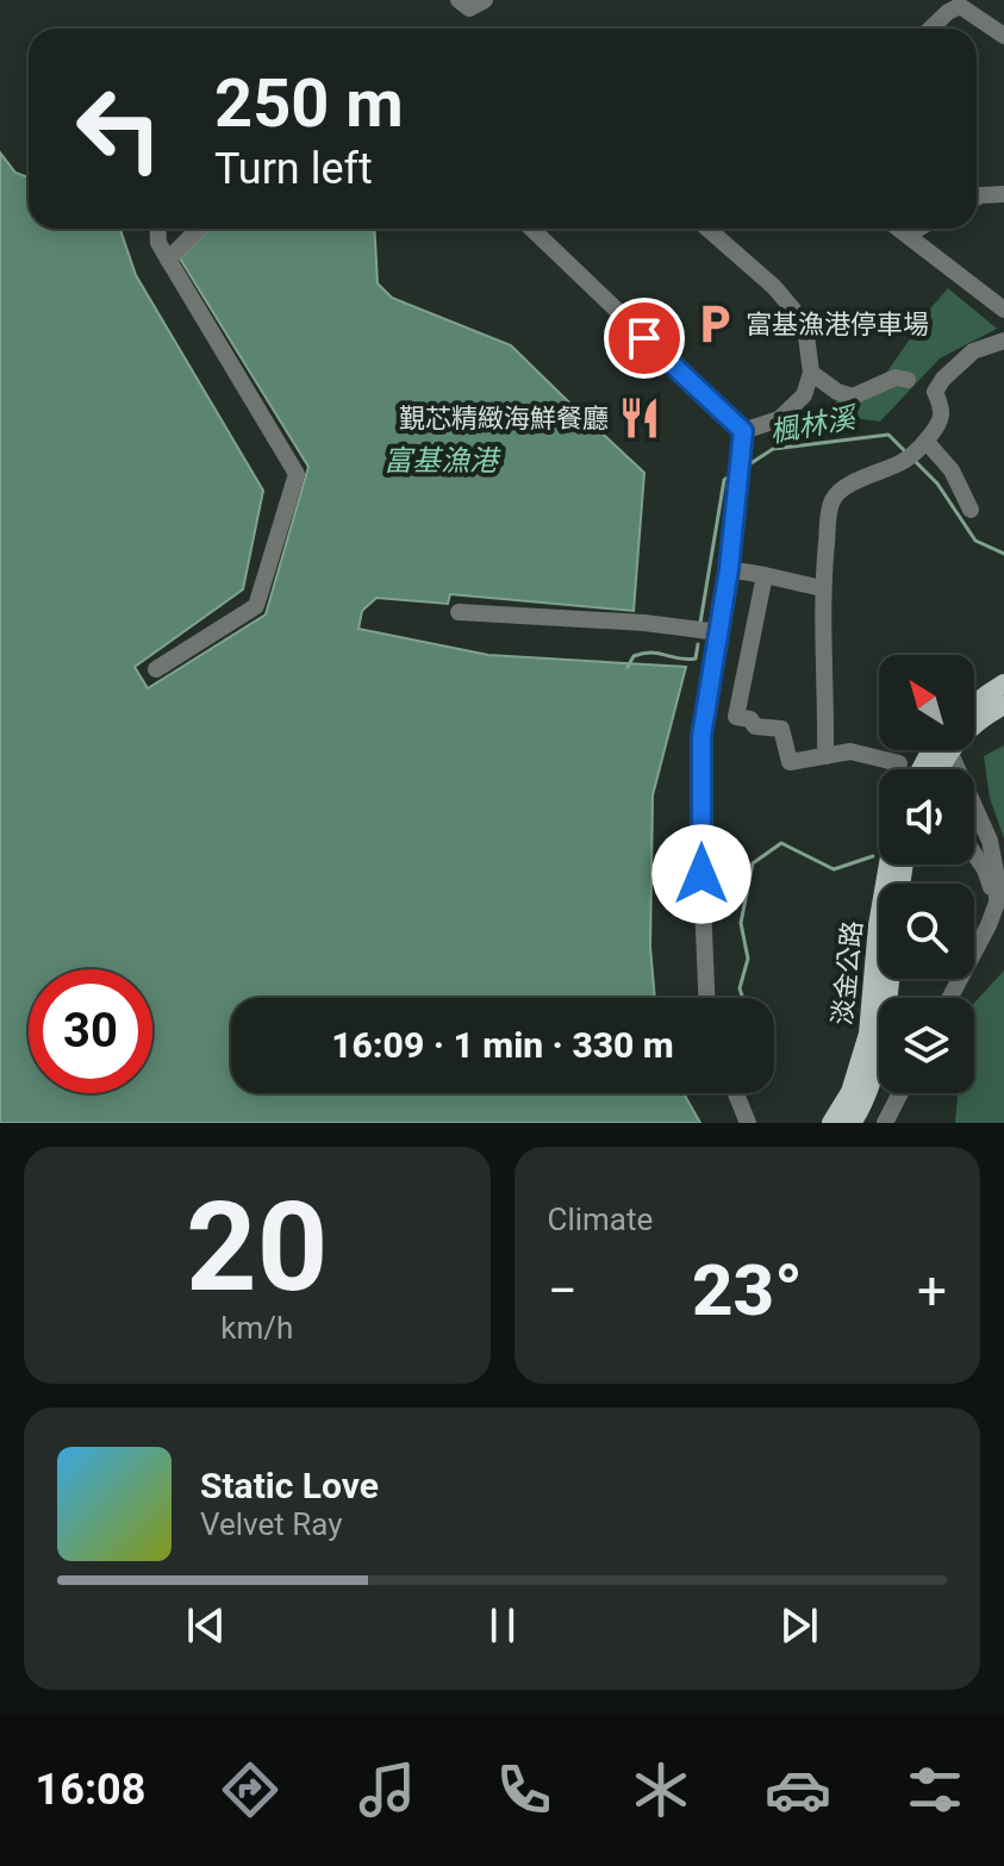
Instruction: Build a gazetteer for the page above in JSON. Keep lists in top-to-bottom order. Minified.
{"streets":{"main road":["淡金公路"]},"water":["楓林溪","富基漁港"],"places":{"parking":["富基漁港停車場"],"restaurant":["覲芯精緻海鮮餐廳"]},"north":"top left","page":{"turn":["250 m","Turn left"],"limit":"30","trip":"16:09 · 1 min · 330 m","tile":[["20","km/h"],"Climate"],"heat":["−","23°","+"],"song":["Static Love","Velvet Ray"],"tabs":"16:08"}}
